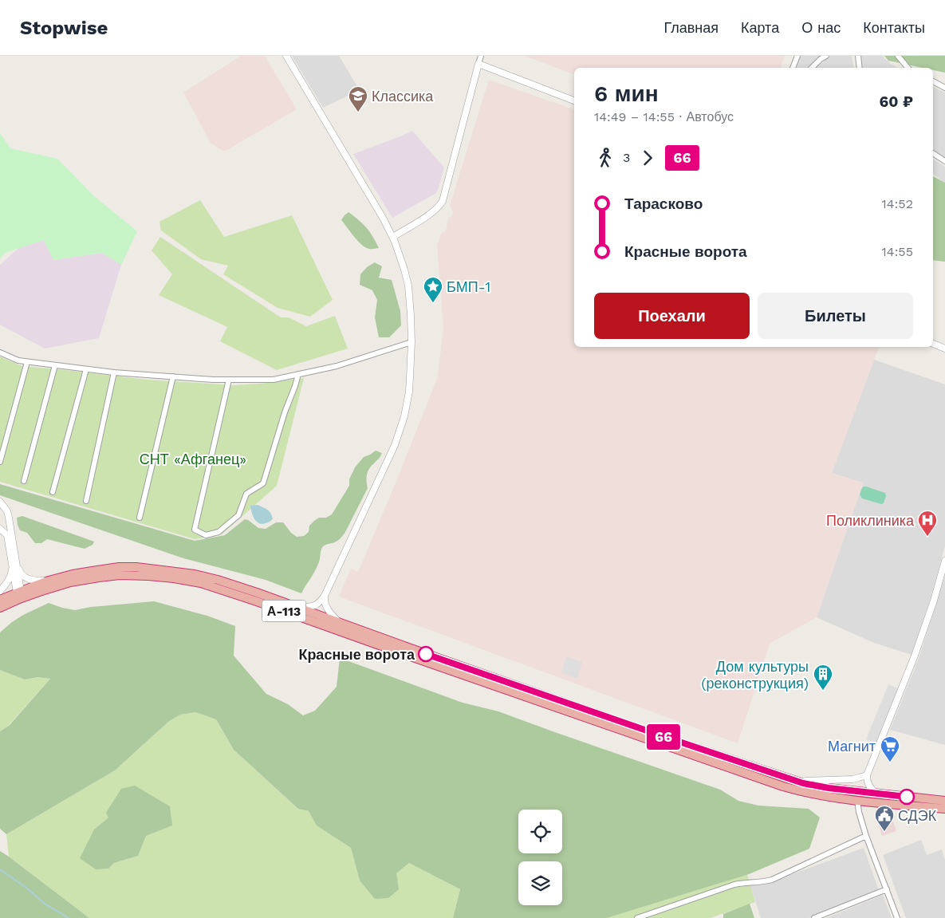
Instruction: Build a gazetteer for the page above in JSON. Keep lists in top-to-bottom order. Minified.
{"streets":{"highway":["А-113"]},"parks":["СНТ «Афганец»"],"places":{"school or university":["Классика"],"place":["БМП-1"],"hospital":["Поликлиника"],"other":["Красные ворота"],"building":["Дом культуры (реконструкция)"],"supermarket":["Магнит"],"public building":["СДЭК"]},"lines":["bus line 66"],"page":{"header":"Stopwise","nav":["Главная","Карта","О нас","Контакты"],"on_map":"66","heading":["6 мин","14:49 – 14:55 · Автобус","60 ₽"],"legs":["3","66"],"list":[{"name":"Тарасково","value":"14:52"},{"name":"Красные ворота","value":"14:55"}],"buttons":["Поехали","Билеты"]}}
